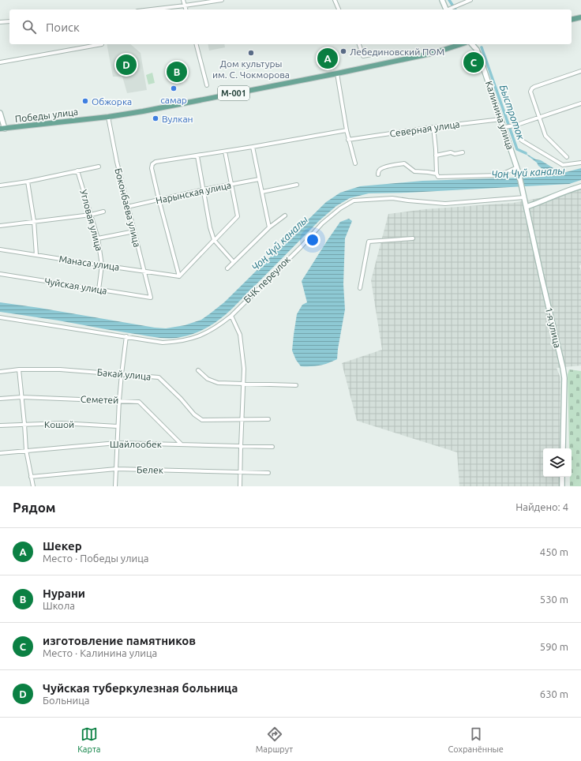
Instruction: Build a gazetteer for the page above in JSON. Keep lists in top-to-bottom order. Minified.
{"streets":{"main road":["М-001","Победы улица","Калинина улица","1-я улица"],"street":["Северная улица","Нарынская улица","Боконбаева улица","Угловая улица","Манаса улица","БЧК переулок","Чуйская улица","Бакай улица","Семетей","Кошой","Шайлообек","Белек"]},"crossings":[["Победы улица","Боконбаева улица"],["Калинина улица","Северная улица"],["Калинина улица","1-я улица"],["Нарынская улица","Боконбаева улица"],["Боконбаева улица","Манаса улица"],["Боконбаева улица","Чуйская улица"],["Угловая улица","Манаса улица"],["Угловая улица","Чуйская улица"],["БЧК переулок","1-я улица"],["Семетей","Шайлообек"]],"water":["Быстроток","Чоң Чүй каналы"],"places":["Лебединовский ПОМ","Дом культуры им. С. Чокморова","самар","Обжорка","Вулкан"],"page":{"search":"Поиск","pins":["A","C","D","B"],"heading":["Рядом","Найдено: 4"],"list":[{"mark":"A","name":"Шекер","note":"Место · Победы улица","value":"450 m"},{"mark":"B","name":"Нурани","note":"Школа","value":"530 m"},{"mark":"C","name":"изготовление памятников","note":"Место · Калинина улица","value":"590 m"},{"mark":"D","name":"Чуйская туберкулезная больница","note":"Больница","value":"630 m"}],"nav":["Карта","Маршрут","Сохранённые"]}}
